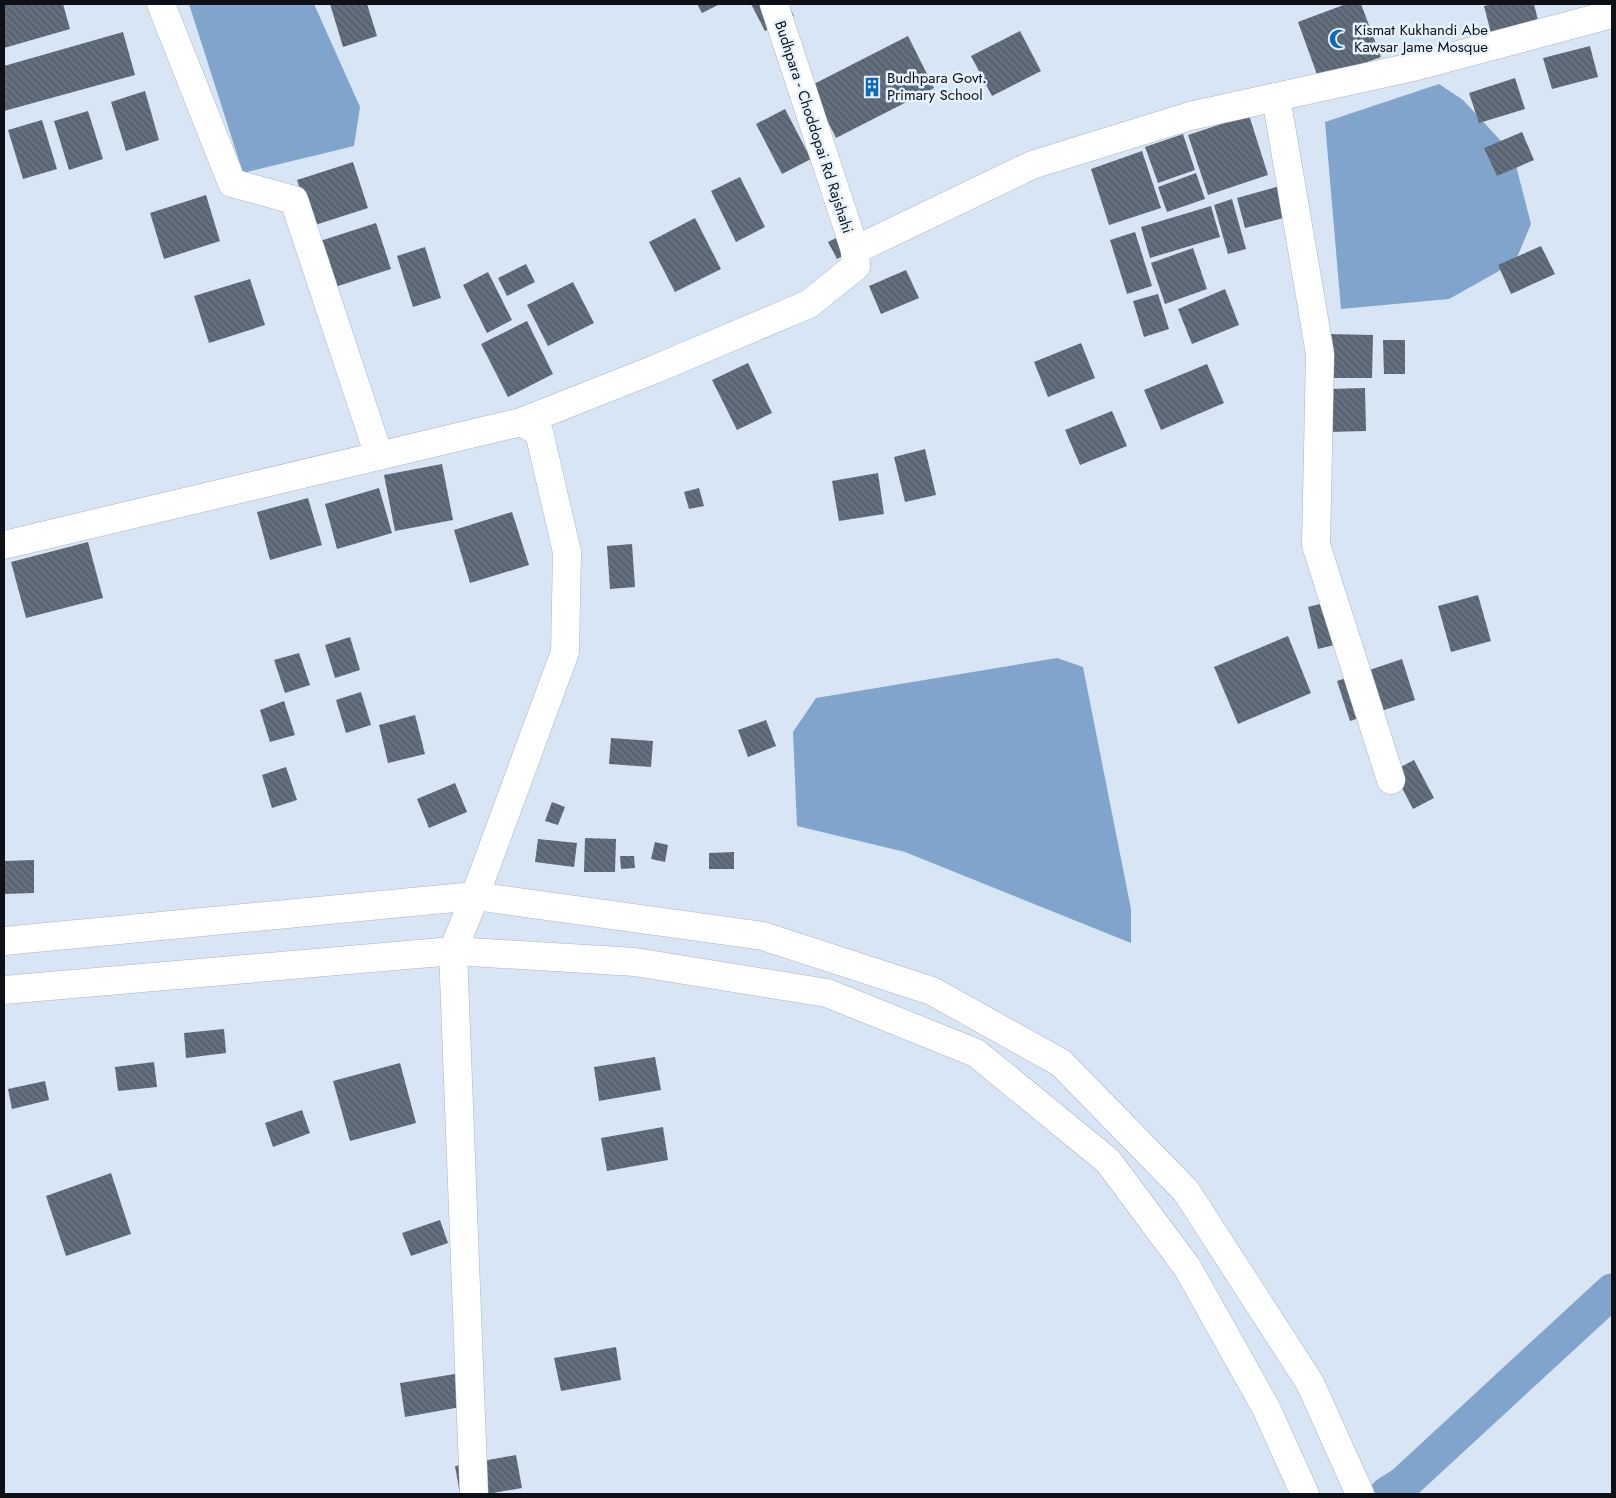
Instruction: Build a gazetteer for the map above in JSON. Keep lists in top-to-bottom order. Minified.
{"streets":{"street":["Budhpara - Choddopai Rd Rajshahi"]},"places":{"mosque":["Kismat Kukhandi Abe Kawsar Jame Mosque"],"building":["Budhpara Govt. Primary School"]}}
